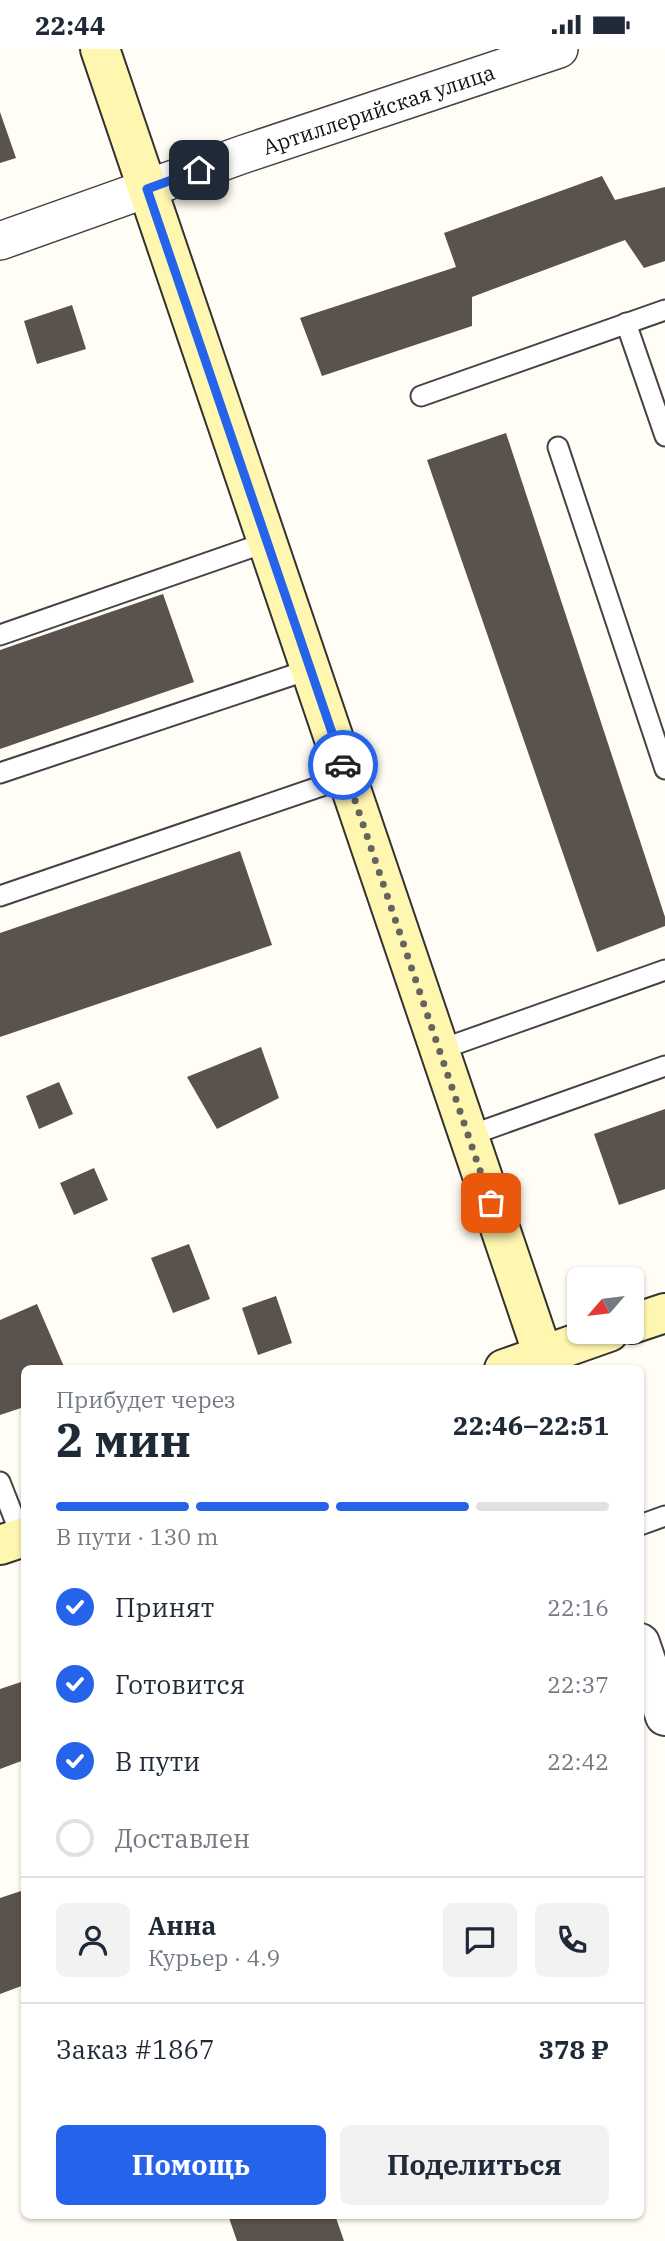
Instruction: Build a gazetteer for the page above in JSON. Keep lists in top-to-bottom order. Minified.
{"streets":{"street":["Артиллерийская улица"]},"north":"bottom left","page":{"status":"22:44","heading":["2 мин","Прибудет через","22:46–22:51"],"panel":["Анна","Курьер · 4.9","Заказ #1867","378 ₽"],"bar":"В пути · 130 m","list":[["Принят","22:16"],["Готовится","22:37"],["В пути","22:42"],"Доставлен"],"buttons":["Помощь","Поделиться"]}}
